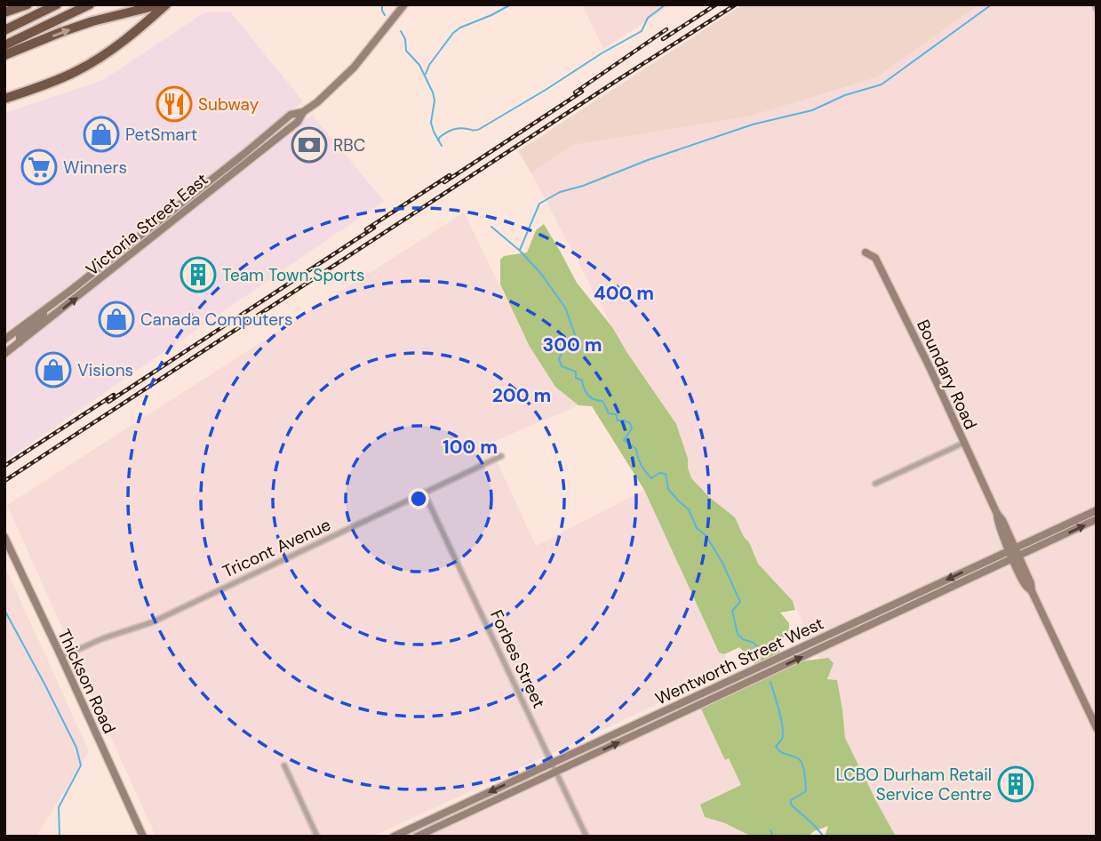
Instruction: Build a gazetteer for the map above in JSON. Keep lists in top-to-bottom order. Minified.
{"streets":{"main road":["Victoria Street East","Boundary Road","Wentworth Street West","Thickson Road"],"street":["Tricont Avenue","Forbes Street"]},"crossings":[["Boundary Road","Wentworth Street West"],["Tricont Avenue","Forbes Street"],["Tricont Avenue","Thickson Road"],["Forbes Street","Wentworth Street West"]],"places":{"restaurant":["Subway"],"shop":["PetSmart","Canada Computers","Visions"],"bank":["RBC"],"supermarket":["Winners"],"building":["Team Town Sports","LCBO Durham Retail Service Centre"]},"rings":["400 m","300 m","200 m","100 m"]}
